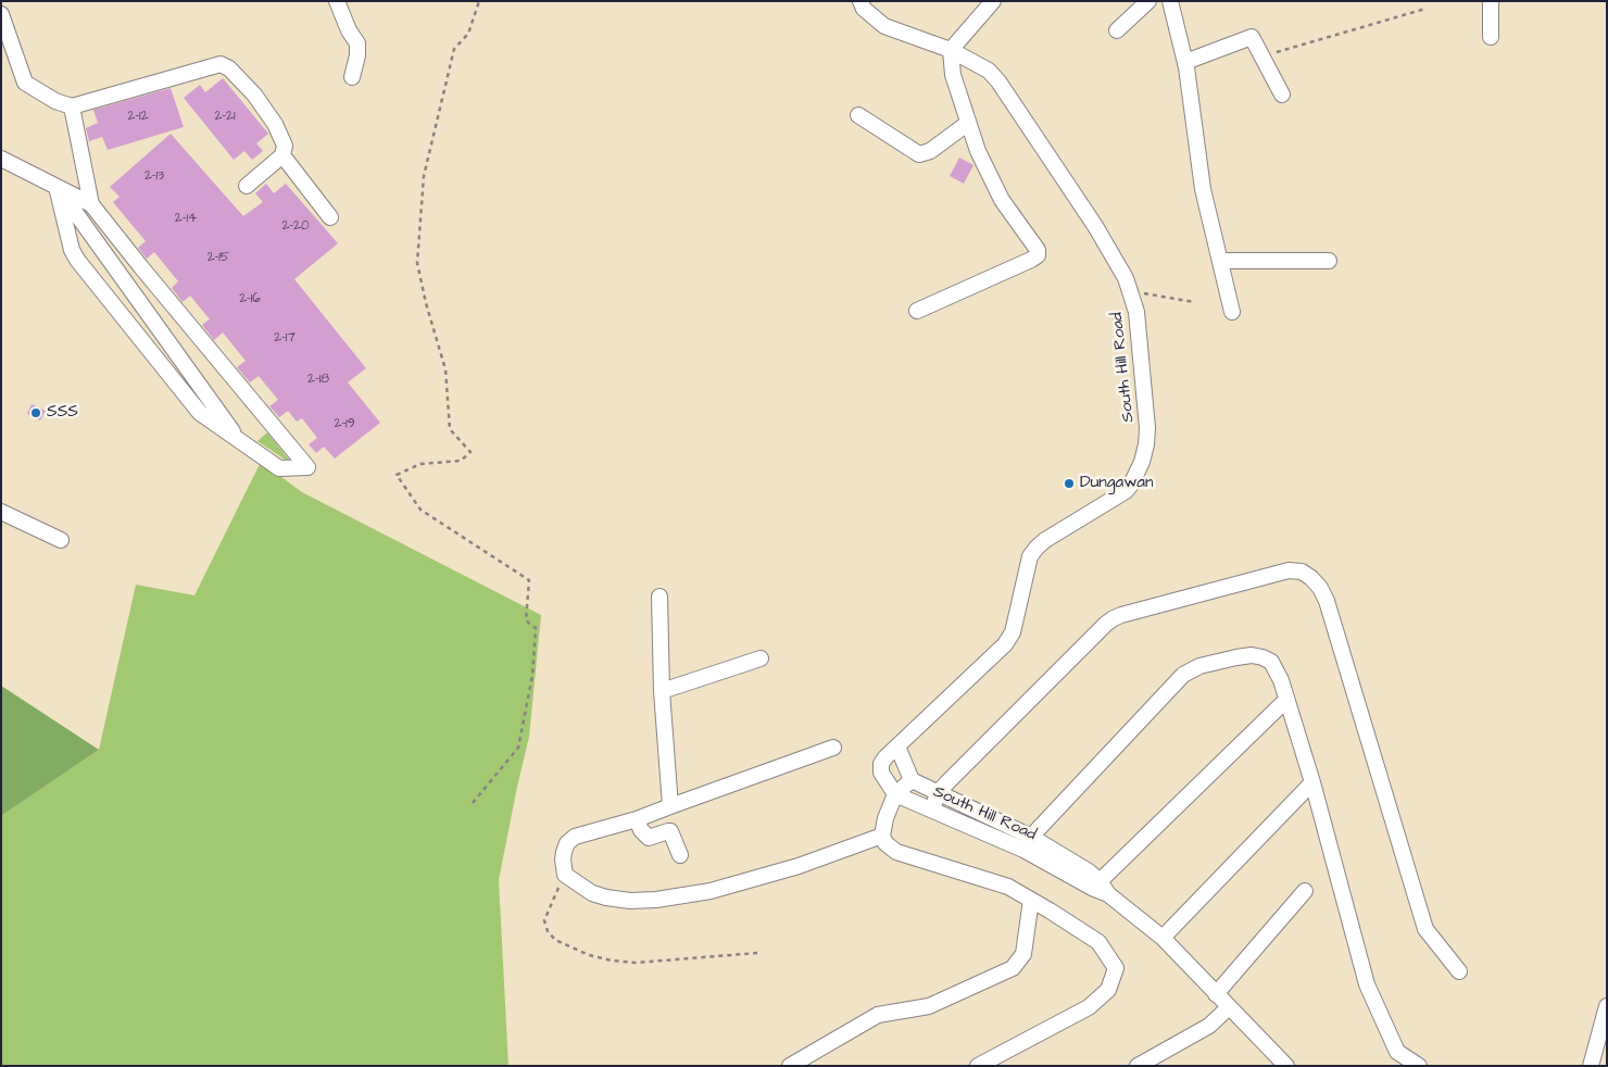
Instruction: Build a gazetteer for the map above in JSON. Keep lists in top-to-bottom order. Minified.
{"streets":{"street":["South Hill Road"]},"places":["SSS","Dungawan"],"house_numbers":["2-12","2-21","2-13","2-14","2-20","2-15","2-16","2-17","2-18","2-19"]}
